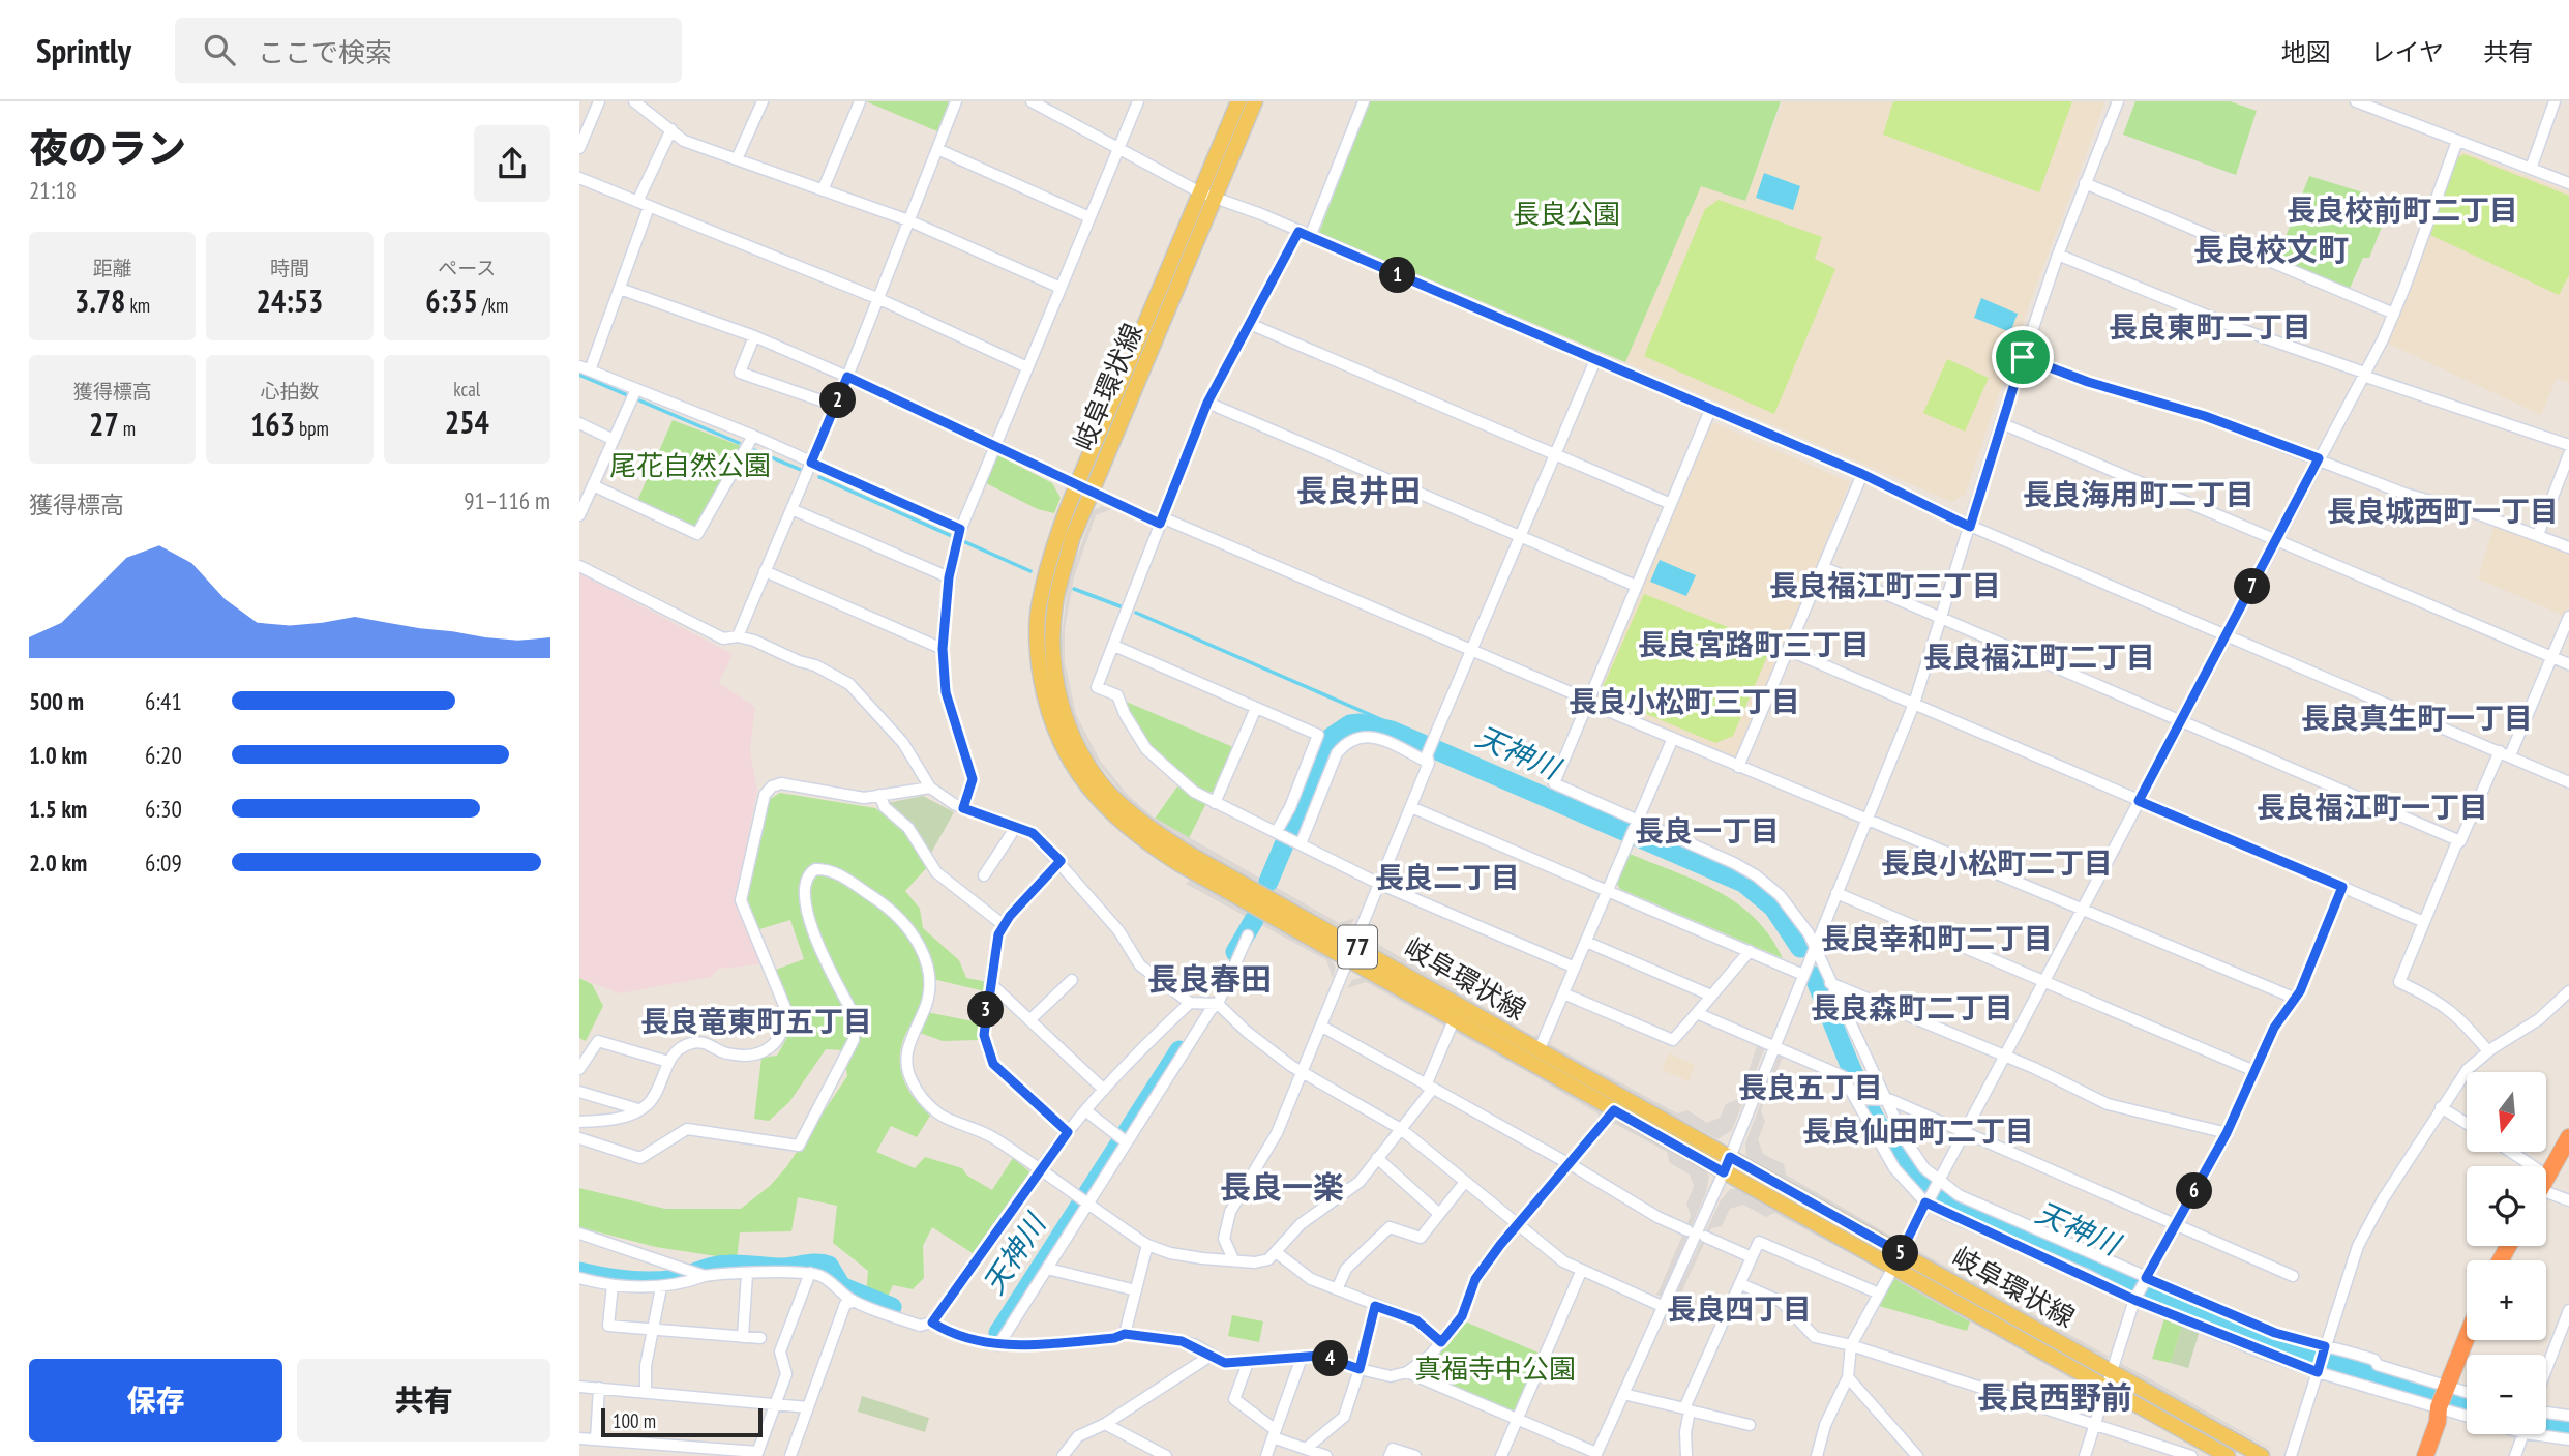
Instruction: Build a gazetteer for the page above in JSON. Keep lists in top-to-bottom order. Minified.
{"streets":{"main road":["岐阜環状線","77"]},"districts":["長良校前町二丁目","長良校文町","長良東町二丁目","長良井田","長良海用町二丁目","長良城西町一丁目","長良福江町三丁目","長良宮路町三丁目","長良福江町二丁目","長良小松町三丁目","長良真生町一丁目","長良福江町一丁目","長良一丁目","長良小松町二丁目","長良二丁目","長良幸和町二丁目","長良春田","長良森町二丁目","長良竜東町五丁目","長良五丁目","長良仙田町二丁目","長良一楽","長良四丁目","長良西野前"],"water":["天神川"],"parks":["長良公園","尾花自然公園","真福寺中公園"],"scale_bar":"100 m","north":"bottom","page":{"header":"Sprintly","search":"ここで検索","nav":["地図","レイヤ","共有"],"heading":["夜のラン","21:18"],"stats":[["距離","3.78 km"],["時間","24:53"],["ペース","6:35 /km"],["獲得標高","27 m"],["心拍数","163 bpm"],["kcal","254"]],"pins":["1","2","7","3","6","5","4"],"chart":["獲得標高","91–116 m"],"list":[{"name":"500 m","note":"6:41"},{"name":"1.0 km","note":"6:20"},{"name":"1.5 km","note":"6:30"},{"name":"2.0 km","note":"6:09"}],"map_buttons":["+","−"],"buttons":["保存","共有"],"scale":"100 m"}}
